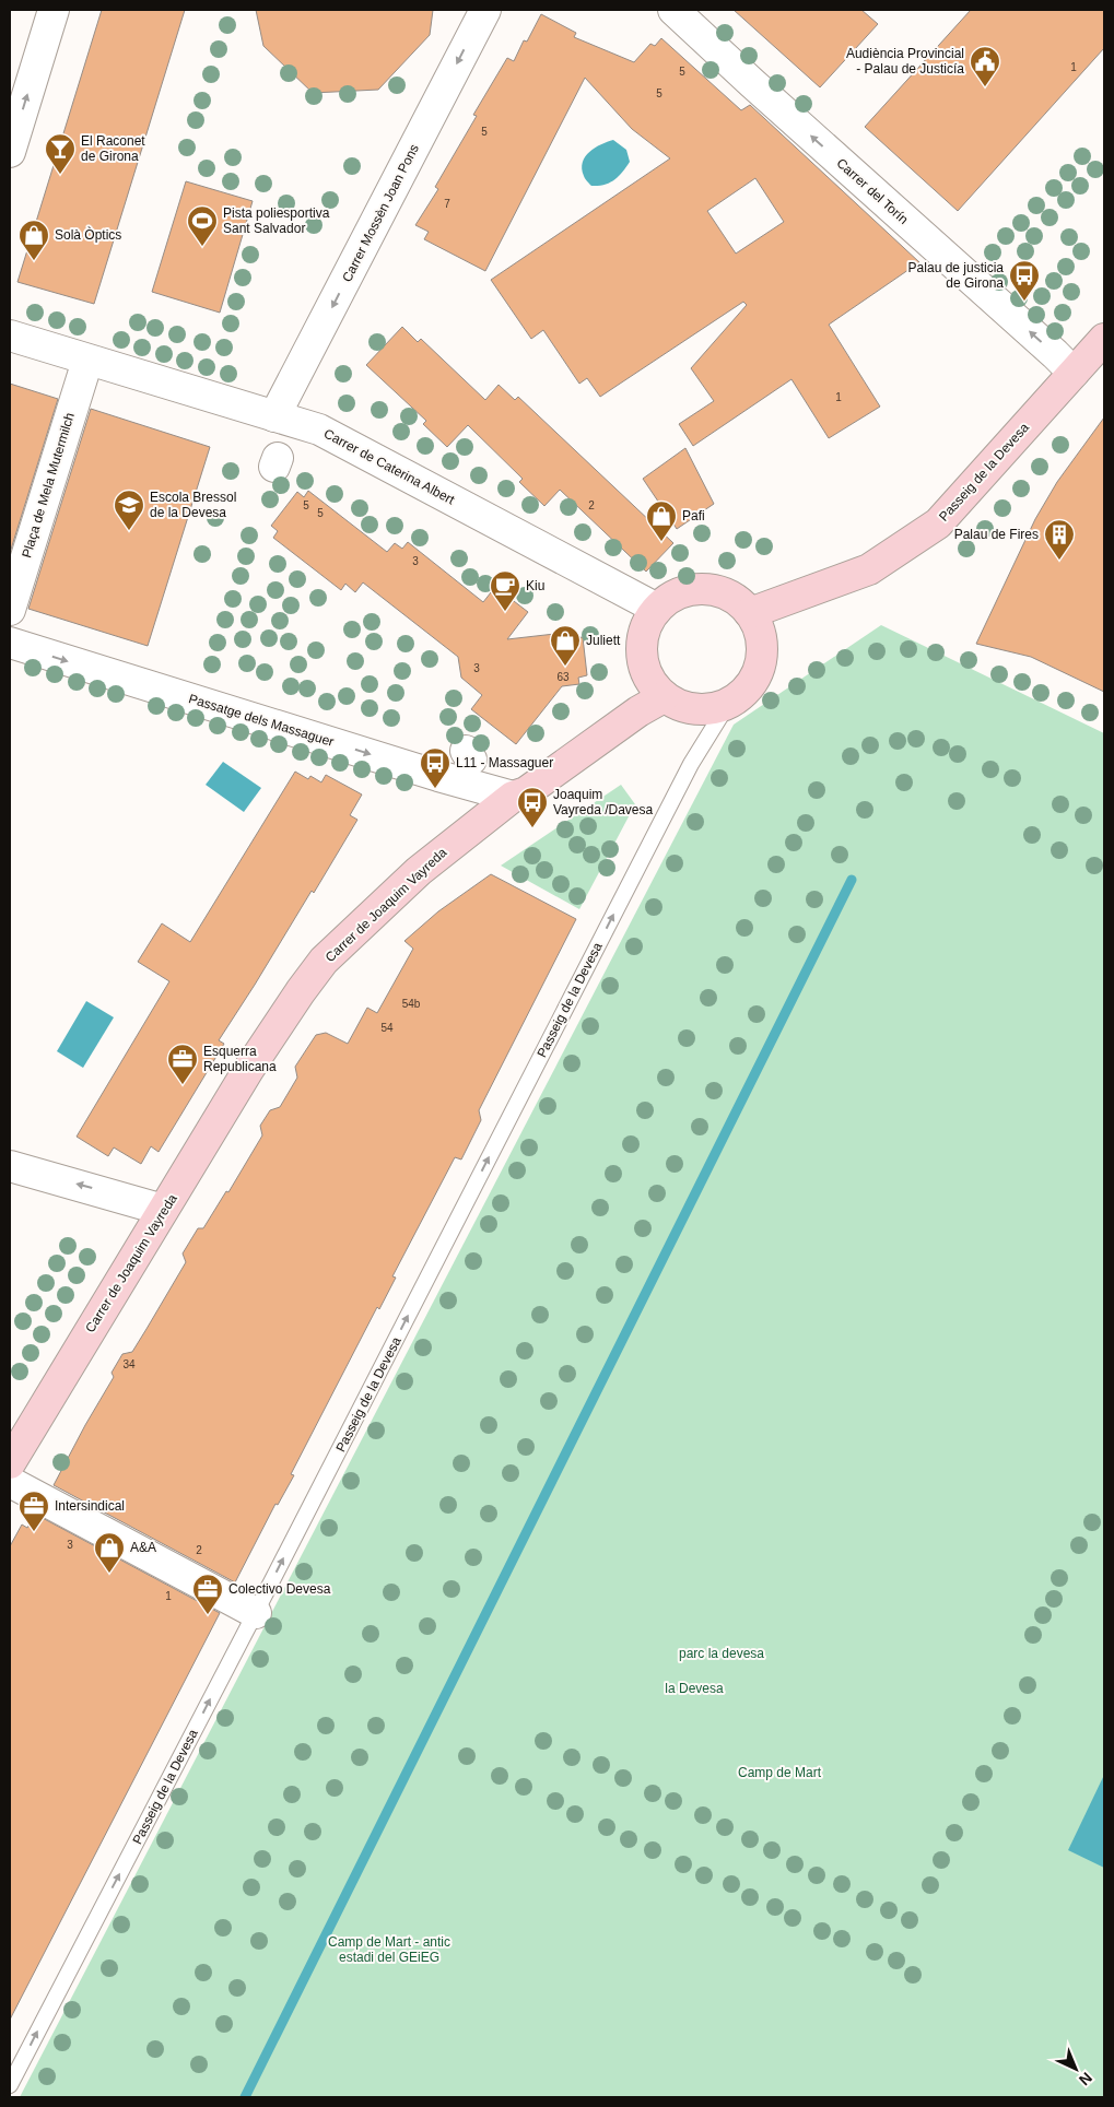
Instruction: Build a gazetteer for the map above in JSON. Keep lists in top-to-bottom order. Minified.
{"streets":{"street":["Carrer del Torín","Carrer Mossèn Joan Pons","Carrer de Caterina Albert","Passeig de la Devesa","Plaça de Mela Mutermilch","Passatge dels Massaguer","Carrer de Joaquim Vayreda"]},"crossings":[["Carrer del Torín","Passeig de la Devesa"],["Carrer Mossèn Joan Pons","Carrer de Caterina Albert"],["Carrer de Caterina Albert","Passeig de la Devesa"],["Carrer de Caterina Albert","Plaça de Mela Mutermilch"],["Carrer de Caterina Albert","Carrer de Joaquim Vayreda"],["Passeig de la Devesa","Carrer de Joaquim Vayreda"],["Passatge dels Massaguer","Carrer de Joaquim Vayreda"]],"one_way":["Carrer del Torín","Carrer Mossèn Joan Pons","Passeig de la Devesa","Passatge dels Massaguer"],"parks":["parc la devesa","la Devesa","Camp de Mart","Camp de Mart - antic estadi del GEiEG"],"places":{"public building":["Audiència Provincial - Palau de Justicía"],"bar":["El Raconet de Girona"],"sports":["Pista poliesportiva Sant Salvador"],"shop":["Solà Òptics","Pafi","Juliett","A&A"],"bus stop":["Palau de justicia de Girona","L11 - Massaguer","Joaquim Vayreda /Davesa"],"school or university":["Escola Bressol de la Devesa"],"building":["Palau de Fires"],"cafe":["Kiu"],"office":["Esquerra Republicana","Intersindical","Colectivo Devesa"]},"house_numbers":["1","5","5","5","7","1","5","2","5","3","3","63","54b","54","34","3","2","1"],"north":"bottom right"}
